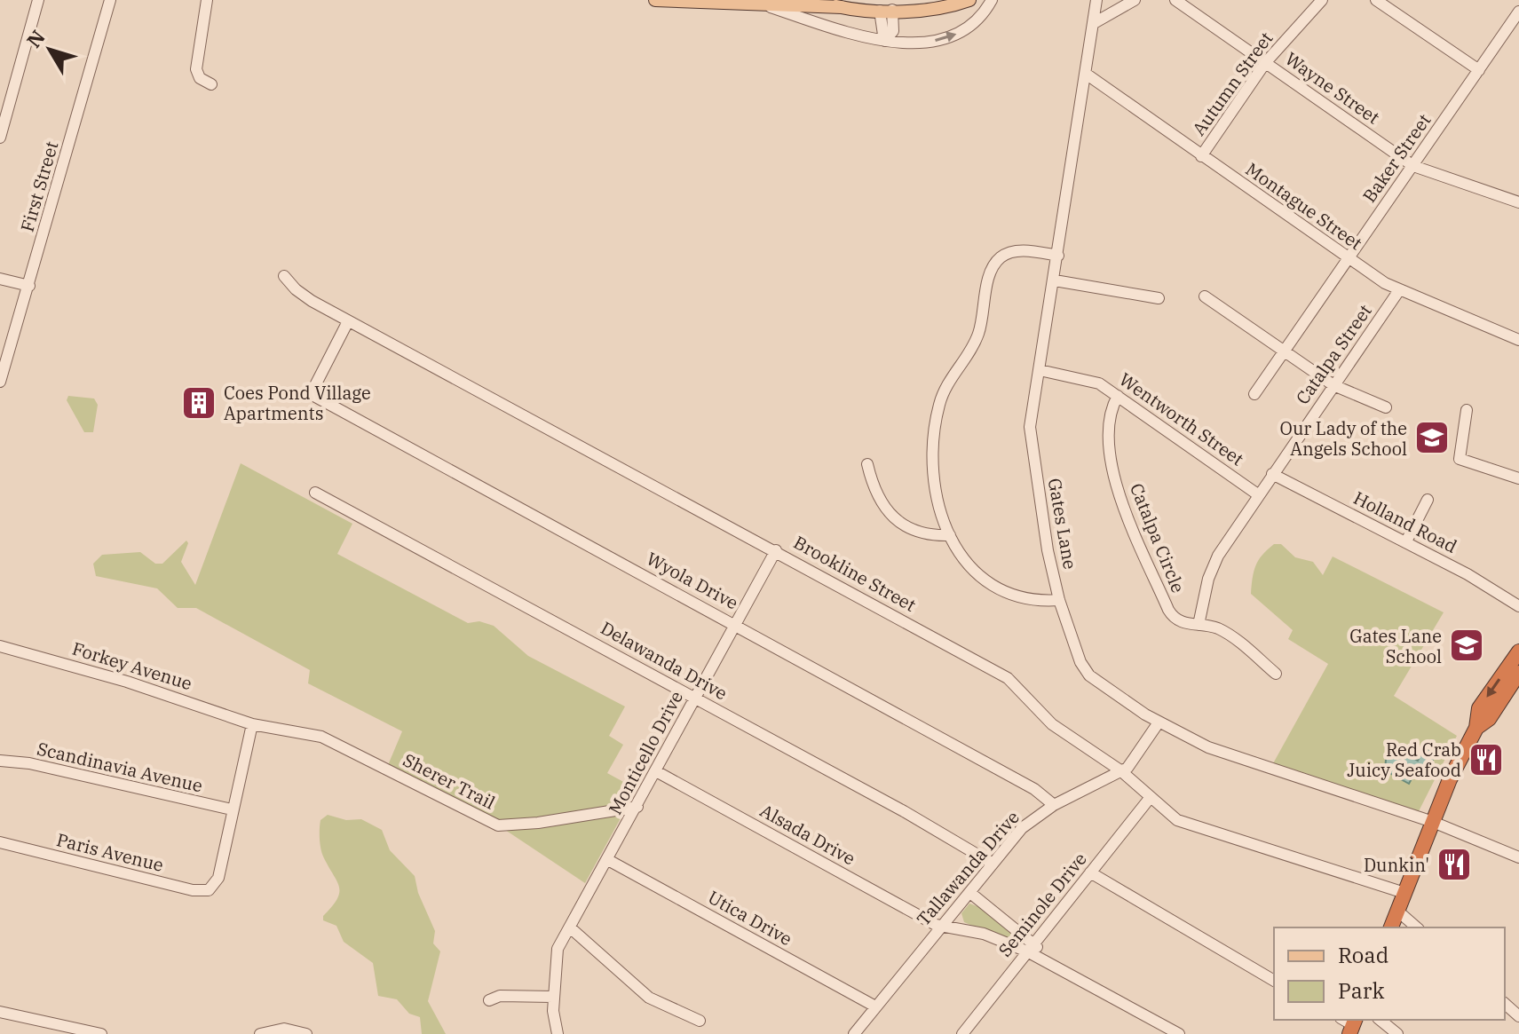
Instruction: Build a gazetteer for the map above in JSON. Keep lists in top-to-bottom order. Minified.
{"streets":{"street":["Autumn Street","Wayne Street","Baker Street","First Street","Montague Street","Catalpa Street","Wentworth Street","Holland Road","Gates Lane","Catalpa Circle","Brookline Street","Wyola Drive","Delawanda Drive","Forkey Avenue","Monticello Drive","Scandinavia Avenue","Sherer Trail","Alsada Drive","Paris Avenue","Tallawanda Drive","Seminole Drive","Utica Drive"]},"crossings":[["Autumn Street","Wayne Street"],["Autumn Street","Montague Street"],["Wayne Street","Baker Street"],["Baker Street","Montague Street"],["Montague Street","Catalpa Street"],["Montague Street","Gates Lane"],["Catalpa Street","Wentworth Street"],["Catalpa Street","Holland Road"],["Catalpa Street","Catalpa Circle"],["Wentworth Street","Gates Lane"],["Wentworth Street","Catalpa Circle"],["Gates Lane","Tallawanda Drive"],["Brookline Street","Wyola Drive"],["Brookline Street","Monticello Drive"],["Brookline Street","Tallawanda Drive"],["Brookline Street","Seminole Drive"],["Wyola Drive","Monticello Drive"],["Wyola Drive","Tallawanda Drive"],["Delawanda Drive","Monticello Drive"],["Delawanda Drive","Tallawanda Drive"],["Forkey Avenue","Sherer Trail"],["Monticello Drive","Sherer Trail"],["Monticello Drive","Alsada Drive"],["Monticello Drive","Utica Drive"],["Scandinavia Avenue","Paris Avenue"],["Alsada Drive","Tallawanda Drive"],["Alsada Drive","Seminole Drive"],["Tallawanda Drive","Utica Drive"]],"places":{"building":["Coes Pond Village Apartments"],"school or university":["Our Lady of the Angels School","Gates Lane School"],"restaurant":["Red Crab Juicy Seafood","Dunkin'"]},"legend":["Road","Park"],"north":"top left"}
